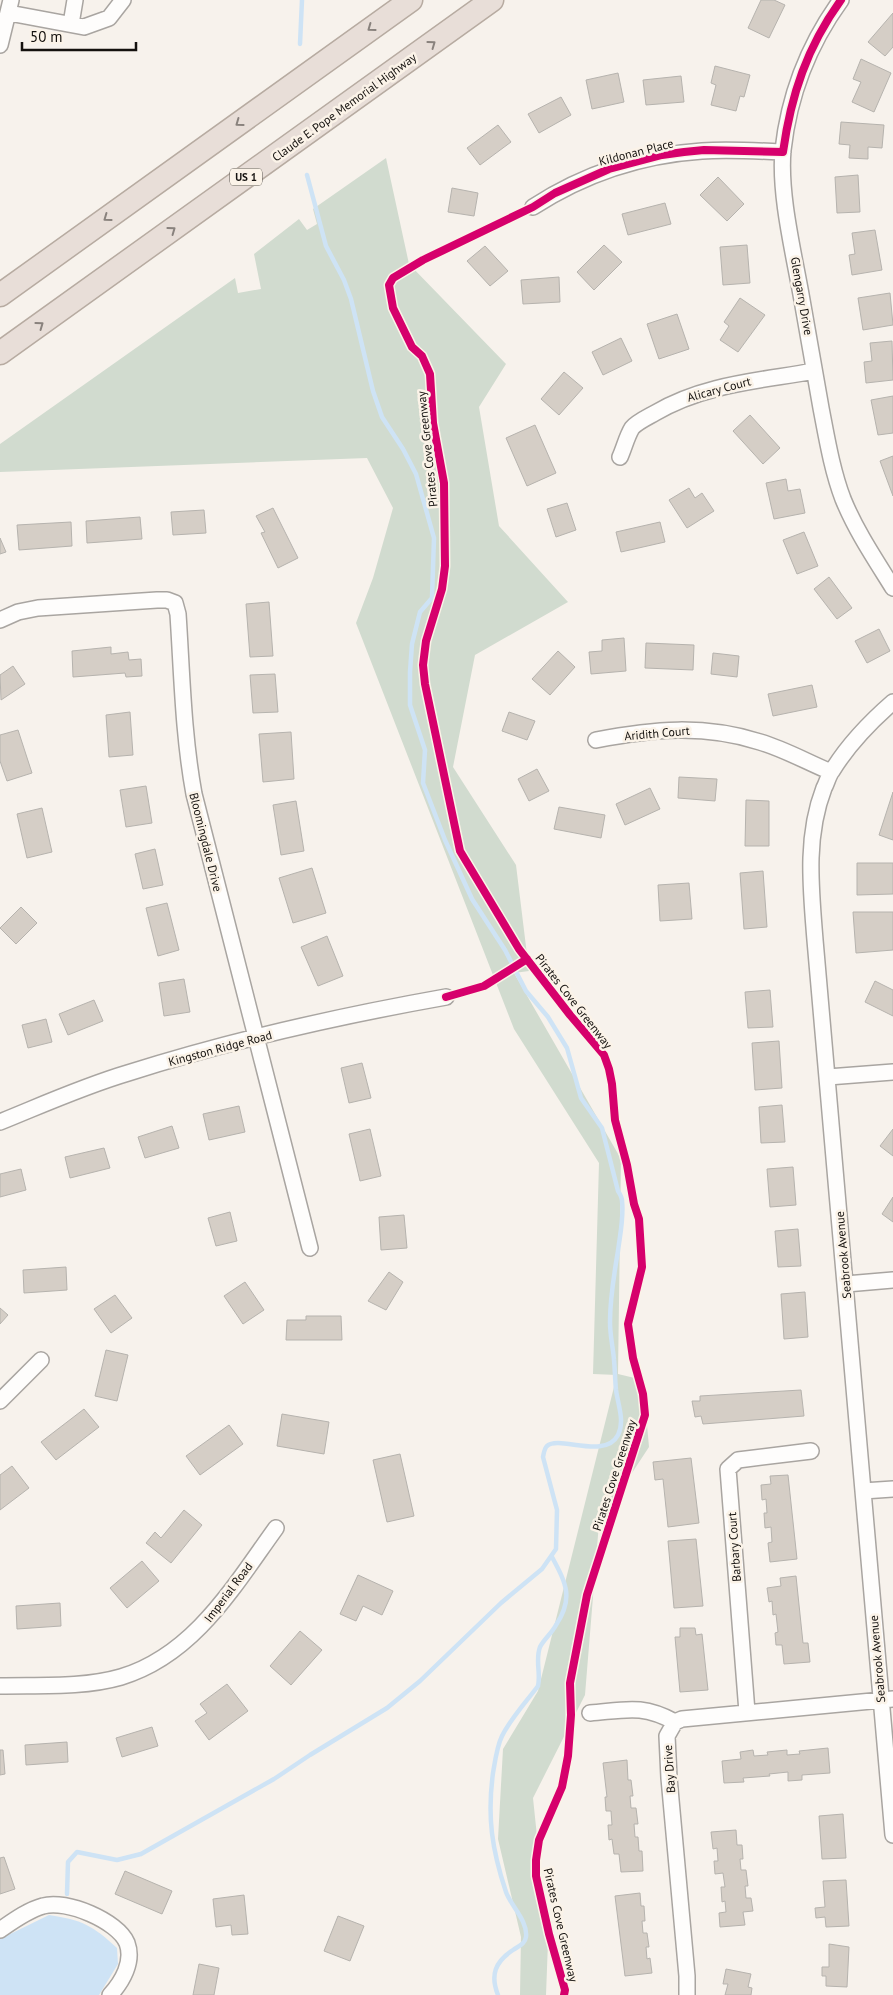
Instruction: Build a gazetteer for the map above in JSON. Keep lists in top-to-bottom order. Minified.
{"streets":{"highway":["Claude E. Pope Memorial Highway","US 1"],"street":["Kildonan Place","Glengarry Drive","Alicary Court","Aridith Court","Bloomingdale Drive","Kingston Ridge Road","Seabrook Avenue","Barbary Court","Imperial Road","Bay Drive"],"cycle path":["Pirates Cove Greenway"]},"crossings":[["Kildonan Place","Glengarry Drive"],["Glengarry Drive","Alicary Court"],["Aridith Court","Seabrook Avenue"],["Bloomingdale Drive","Kingston Ridge Road"]],"scale_bar":"50 m"}
